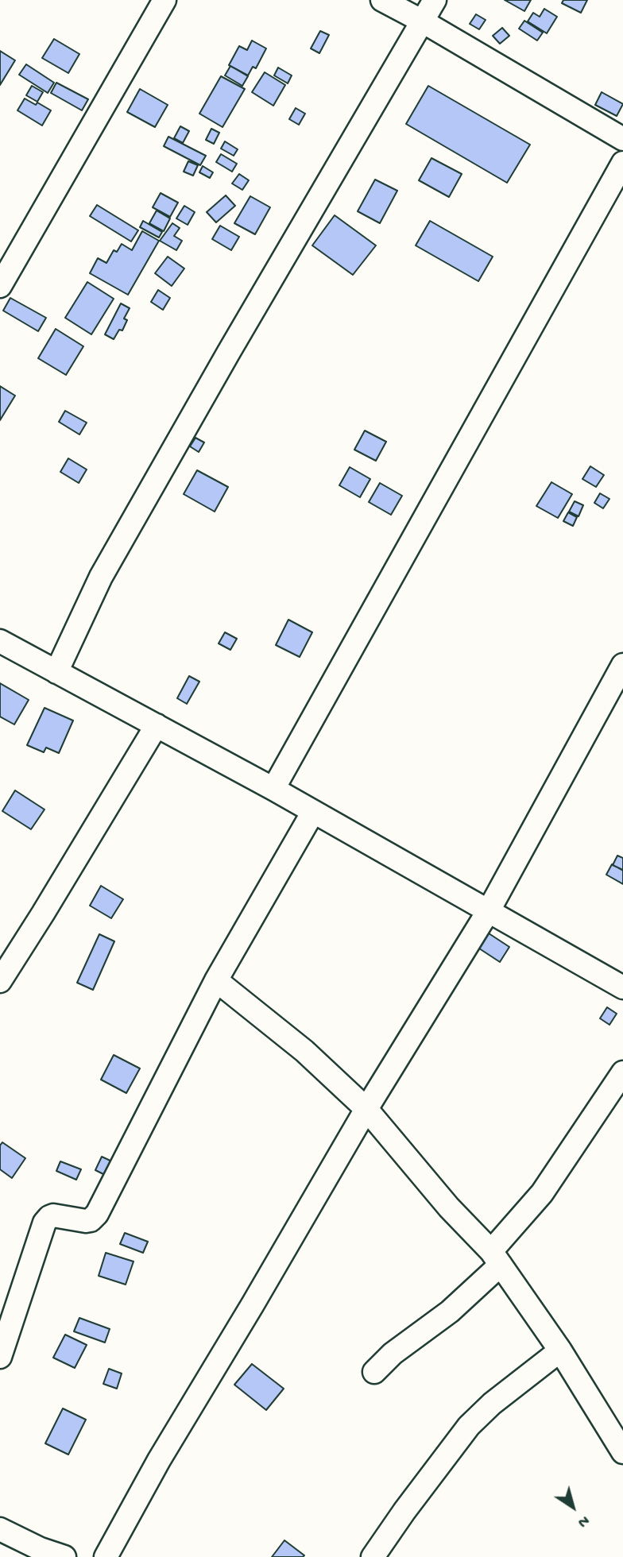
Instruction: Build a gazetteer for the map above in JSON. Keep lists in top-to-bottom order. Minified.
{"north":"bottom right"}
